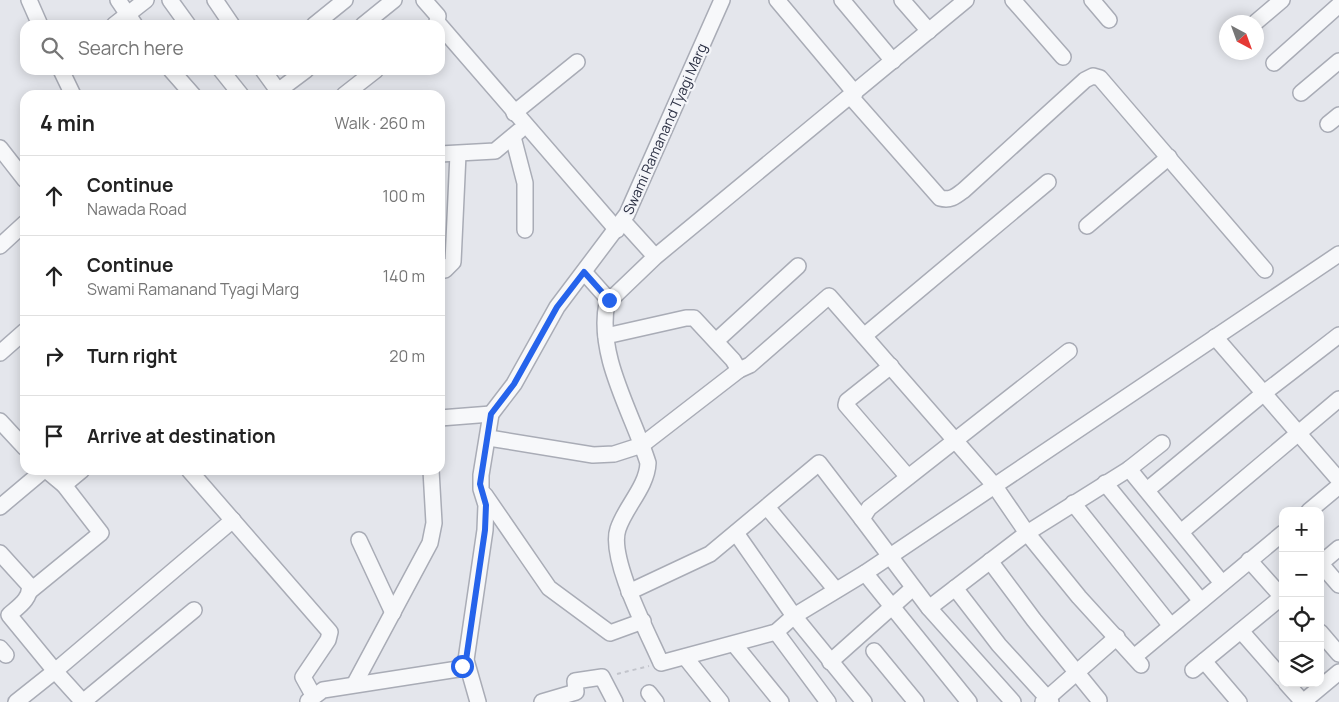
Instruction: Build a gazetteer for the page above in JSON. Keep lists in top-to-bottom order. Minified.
{"streets":{"street":["Swami Ramanand Tyagi Marg"]},"north":"bottom right","page":{"search":"Search here","heading":["4 min","Walk · 260 m"],"list":[["Continue","Nawada Road","100 m"],["Continue","Swami Ramanand Tyagi Marg","140 m"],["Turn right","20 m"],"Arrive at destination"],"map_buttons":["+","−"]}}
